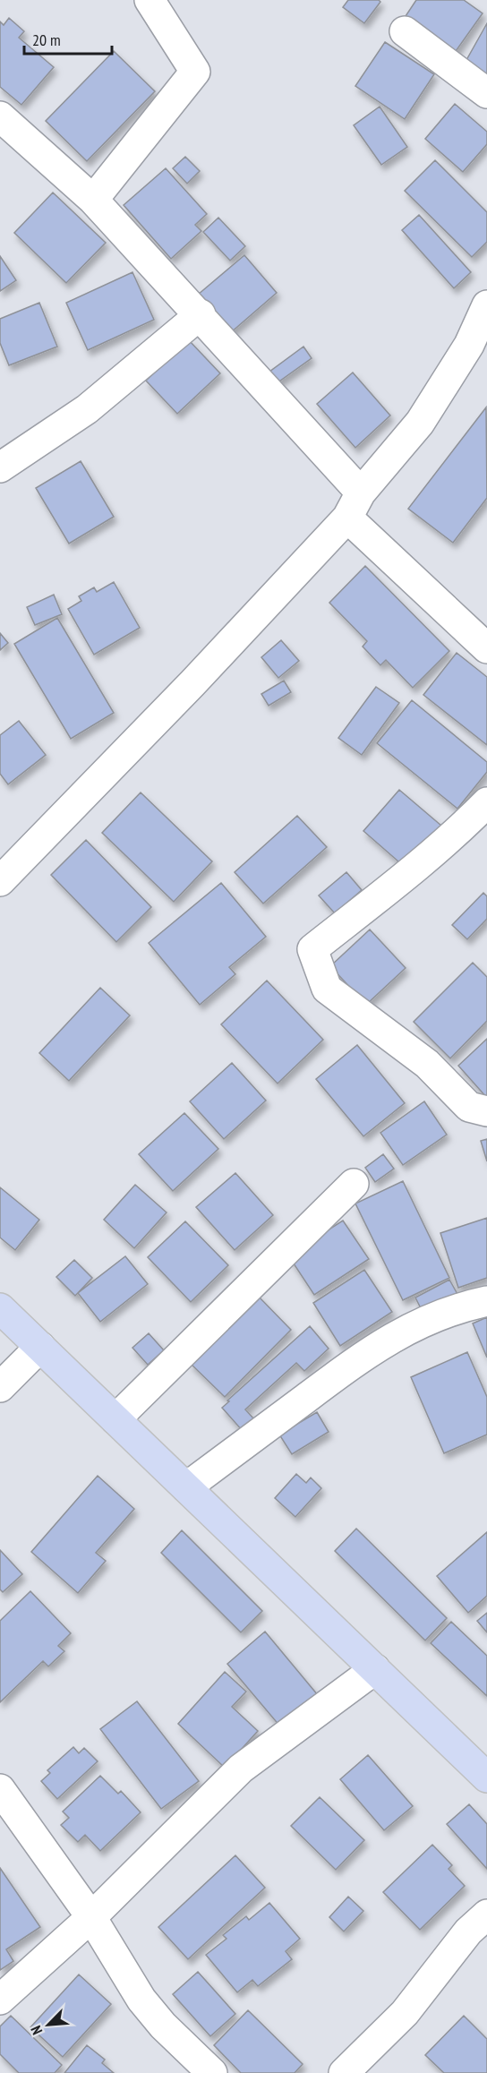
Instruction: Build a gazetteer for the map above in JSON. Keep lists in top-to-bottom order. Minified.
{"scale_bar":"20 m","north":"bottom left"}
